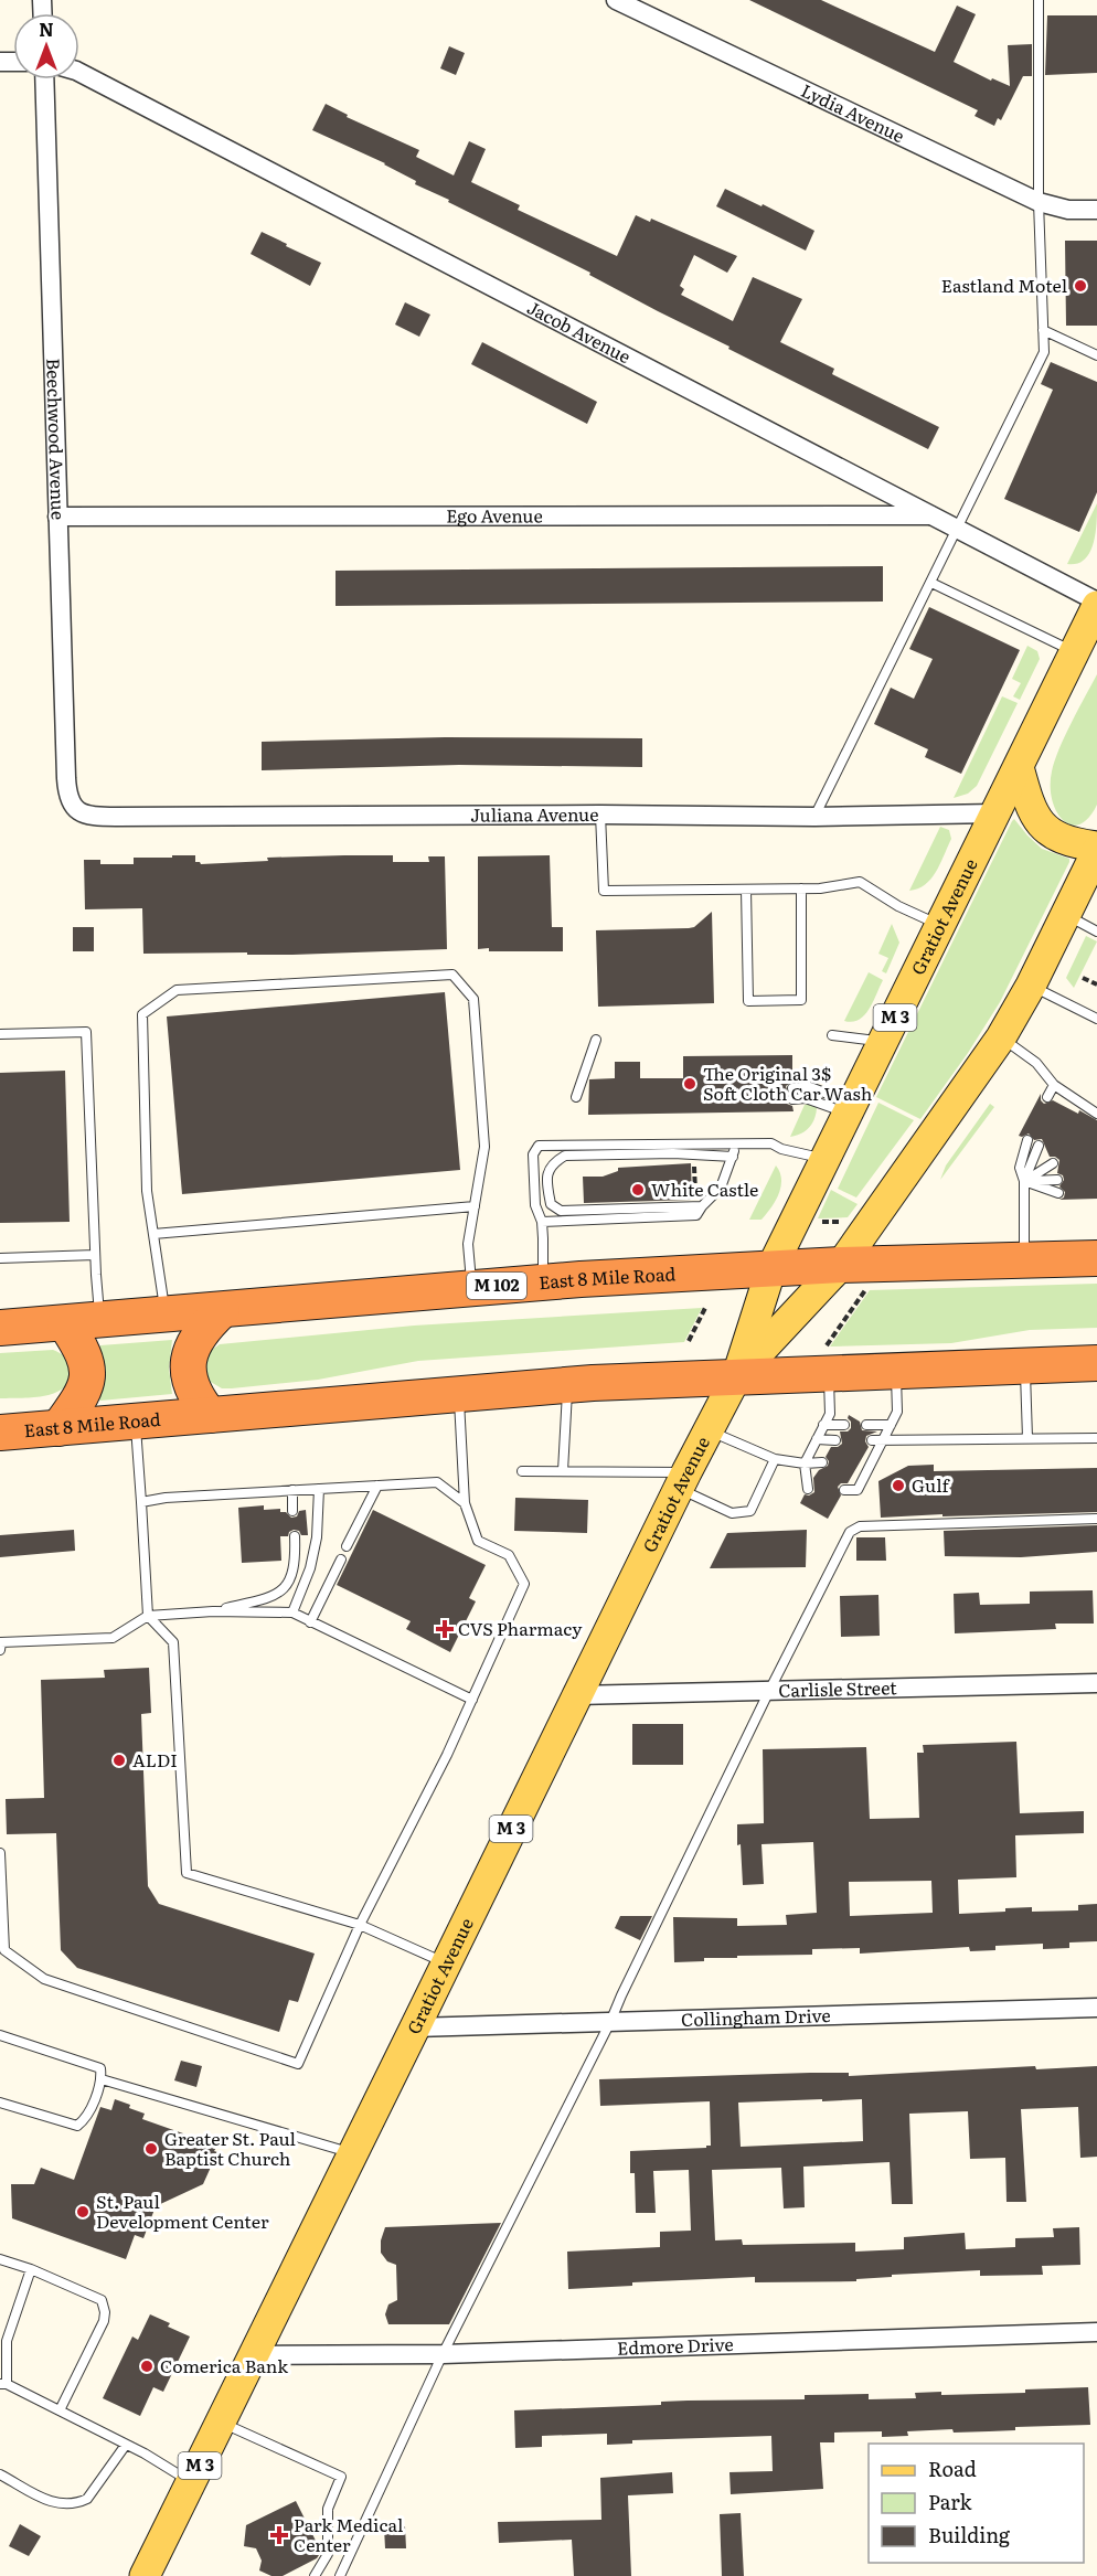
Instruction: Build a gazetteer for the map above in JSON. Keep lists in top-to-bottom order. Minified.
{"streets":{"highway":["East 8 Mile Road","M 102"],"main road":["Gratiot Avenue","M 3"],"street":["Lydia Avenue","Jacob Avenue","Beechwood Avenue","Ego Avenue","Juliana Avenue","Carlisle Street","Collingham Drive","Edmore Drive"]},"crossings":[["Jacob Avenue","Ego Avenue"],["Beechwood Avenue","Ego Avenue"],["Beechwood Avenue","Juliana Avenue"],["Juliana Avenue","Gratiot Avenue"],["Gratiot Avenue","East 8 Mile Road"],["Gratiot Avenue","Carlisle Street"],["Gratiot Avenue","Collingham Drive"],["Gratiot Avenue","Edmore Drive"]],"places":{"other":["Eastland Motel","The Original 3$ Soft Cloth Car Wash","White Castle","Gulf","ALDI","Greater St. Paul Baptist Church","St. Paul Development Center","Comerica Bank"],"health":["CVS Pharmacy","Park Medical Center"]},"legend":["Road","Park","Building"],"north":"top"}
